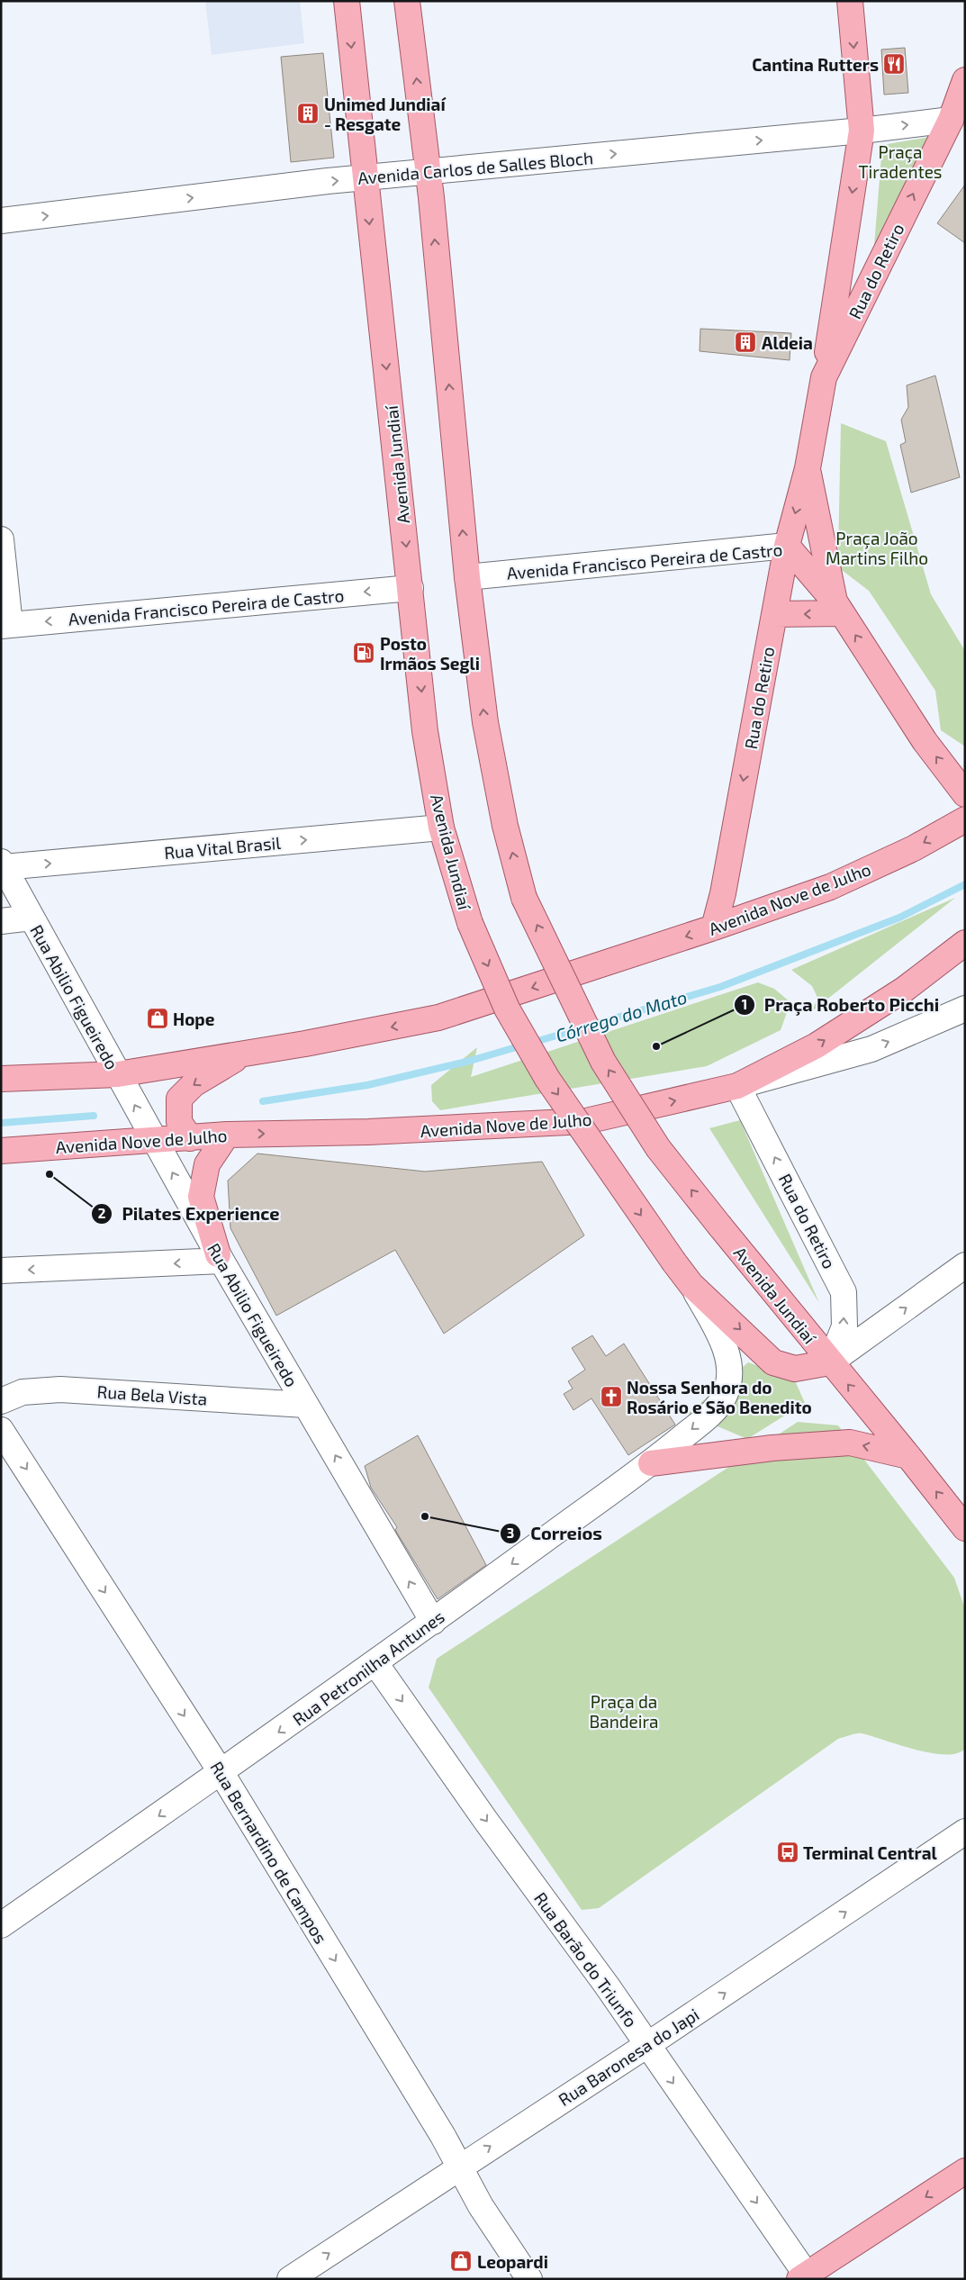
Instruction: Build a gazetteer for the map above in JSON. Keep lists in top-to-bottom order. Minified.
{"streets":{"main road":["Rua do Retiro","Avenida Jundiaí","Avenida Francisco Pereira de Castro","Avenida Nove de Julho"],"street":["Avenida Carlos de Salles Bloch","Rua Vital Brasil","Rua Abilio Figueiredo","Rua Bela Vista","Rua Petronilha Antunes","Rua Bernardino de Campos","Rua Barão do Triunfo","Rua Baronesa do Japi"]},"crossings":[["Avenida Carlos de Salles Bloch","Rua do Retiro"],["Avenida Carlos de Salles Bloch","Avenida Jundiaí"],["Rua do Retiro","Avenida Jundiaí"],["Rua do Retiro","Avenida Francisco Pereira de Castro"],["Rua do Retiro","Avenida Nove de Julho"],["Avenida Jundiaí","Avenida Francisco Pereira de Castro"],["Avenida Jundiaí","Rua Vital Brasil"],["Avenida Jundiaí","Rua Petronilha Antunes"],["Rua Vital Brasil","Rua Abilio Figueiredo"],["Avenida Nove de Julho","Rua Abilio Figueiredo"],["Rua Abilio Figueiredo","Rua Bela Vista"],["Rua Abilio Figueiredo","Rua Petronilha Antunes"],["Rua Petronilha Antunes","Rua Bernardino de Campos"],["Rua Petronilha Antunes","Rua Barão do Triunfo"],["Rua Bernardino de Campos","Rua Baronesa do Japi"],["Rua Barão do Triunfo","Rua Baronesa do Japi"]],"one_way":["Avenida Carlos de Salles Bloch","Avenida Francisco Pereira de Castro","Rua Vital Brasil","Rua Abilio Figueiredo","Rua Petronilha Antunes","Rua Bernardino de Campos","Rua Barão do Triunfo","Rua Baronesa do Japi"],"water":["Córrego do Mato"],"parks":["Praça Tiradentes","Praça João Martins Filho","Praça da Bandeira"],"places":{"restaurant":["Cantina Rutters"],"building":["Unimed Jundiaí - Resgate","Aldeia"],"fuel station":["Posto Irmãos Segli"],"shop":["Hope","Leopardi"],"other":["Praça Roberto Picchi","Pilates Experience","Correios"],"church":["Nossa Senhora do Rosário e São Benedito"],"bus stop":["Terminal Central"]}}
